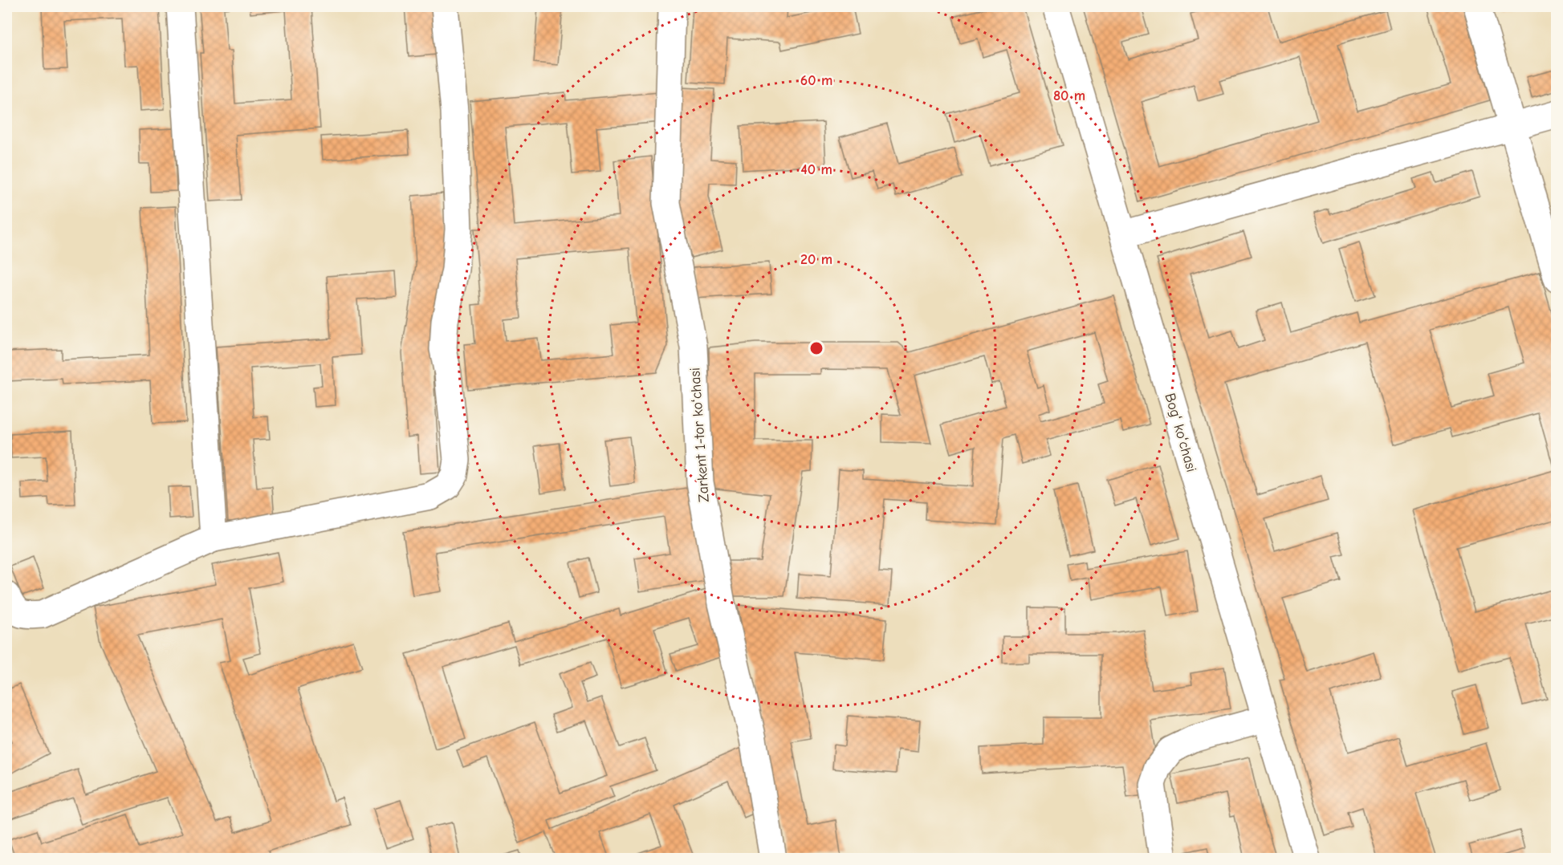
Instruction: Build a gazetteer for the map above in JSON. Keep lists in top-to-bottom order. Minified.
{"streets":{"street":["Bogʻ koʻchasi","Zarkent 1-tor koʻchasi"]},"rings":["60 m","80 m","40 m","20 m"]}
